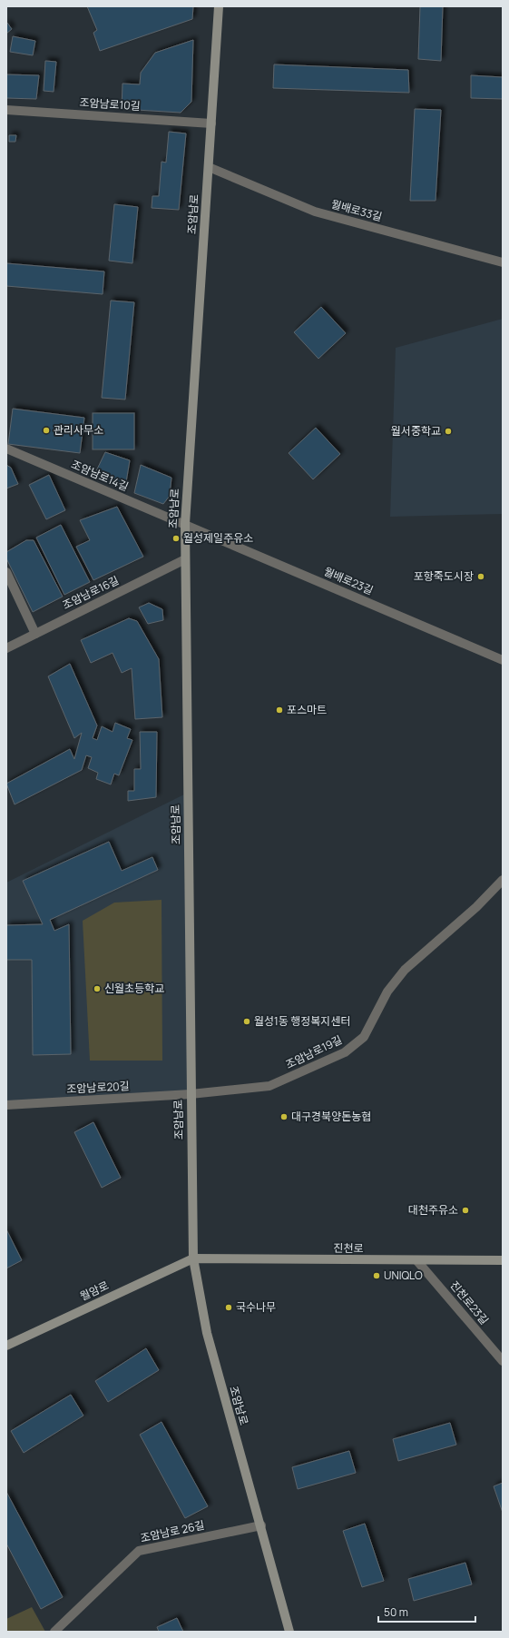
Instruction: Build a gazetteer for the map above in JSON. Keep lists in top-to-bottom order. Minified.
{"streets":{"main road":["조암남로","진천로","월암로"],"street":["조암남로10길","월배로33길","조암남로14길","월배로23길","조암남로16길","조암남로19길","조암남로20길","진천로23길","조암남로 26길"]},"crossings":[["조암남로10길","조암남로"],["월배로33길","조암남로"],["조암남로","조암남로14길"],["조암남로","월배로23길"],["조암남로","조암남로16길"],["조암남로","조암남로19길"],["조암남로","조암남로20길"],["조암남로","진천로"],["조암남로","월암로"],["조암남로","조암남로 26길"],["조암남로14길","월배로23길"],["조암남로19길","조암남로20길"],["진천로","월암로"],["진천로","진천로23길"]],"places":["관리사무소","월서중학교","월성제일주유소","포항죽도시장","포스마트","신월초등학교","월성1동 행정복지센터","대구경북양돈농협","대천주유소","UNIQLO","국수나무"],"scale_bar":"50 m"}
